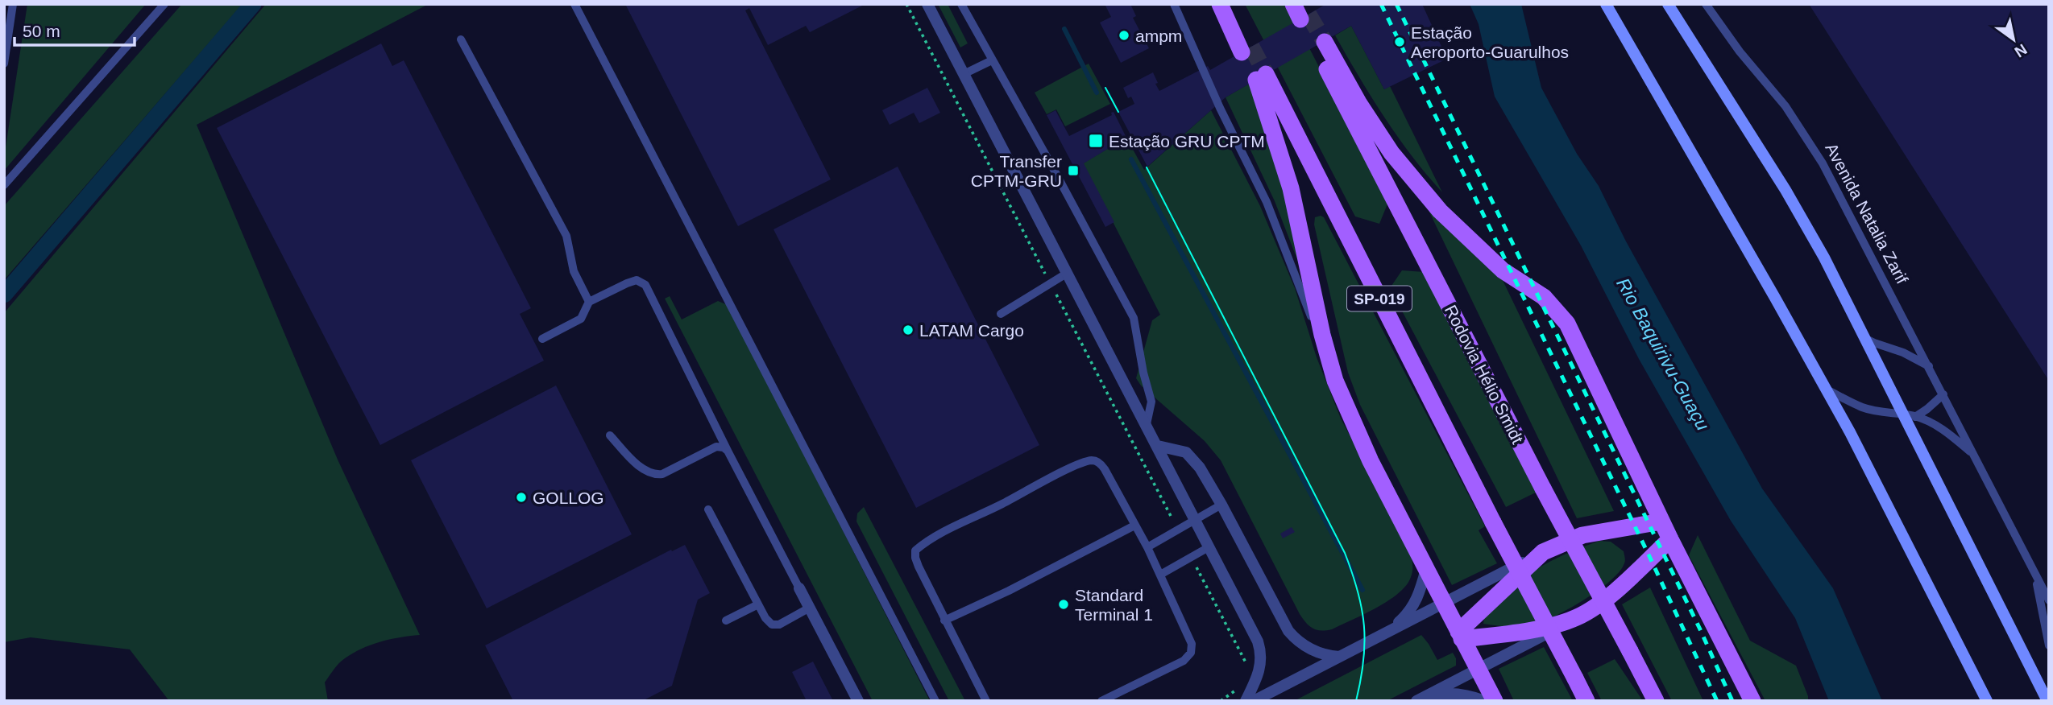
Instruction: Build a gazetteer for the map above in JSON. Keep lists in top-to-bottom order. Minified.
{"streets":{"main road":["SP-019","Rodovia Hélio Smidt"],"lane":["Avenida Natalia Zarif"]},"water":["Rio Baquirivu-Guaçu"],"places":{"other":["ampm","Estação Aeroporto-Guarulhos","LATAM Cargo","GOLLOG","Standard Terminal 1"],"transit":["Estação GRU CPTM","Transfer CPTM-GRU"]},"scale_bar":"50 m","north":"bottom right"}
